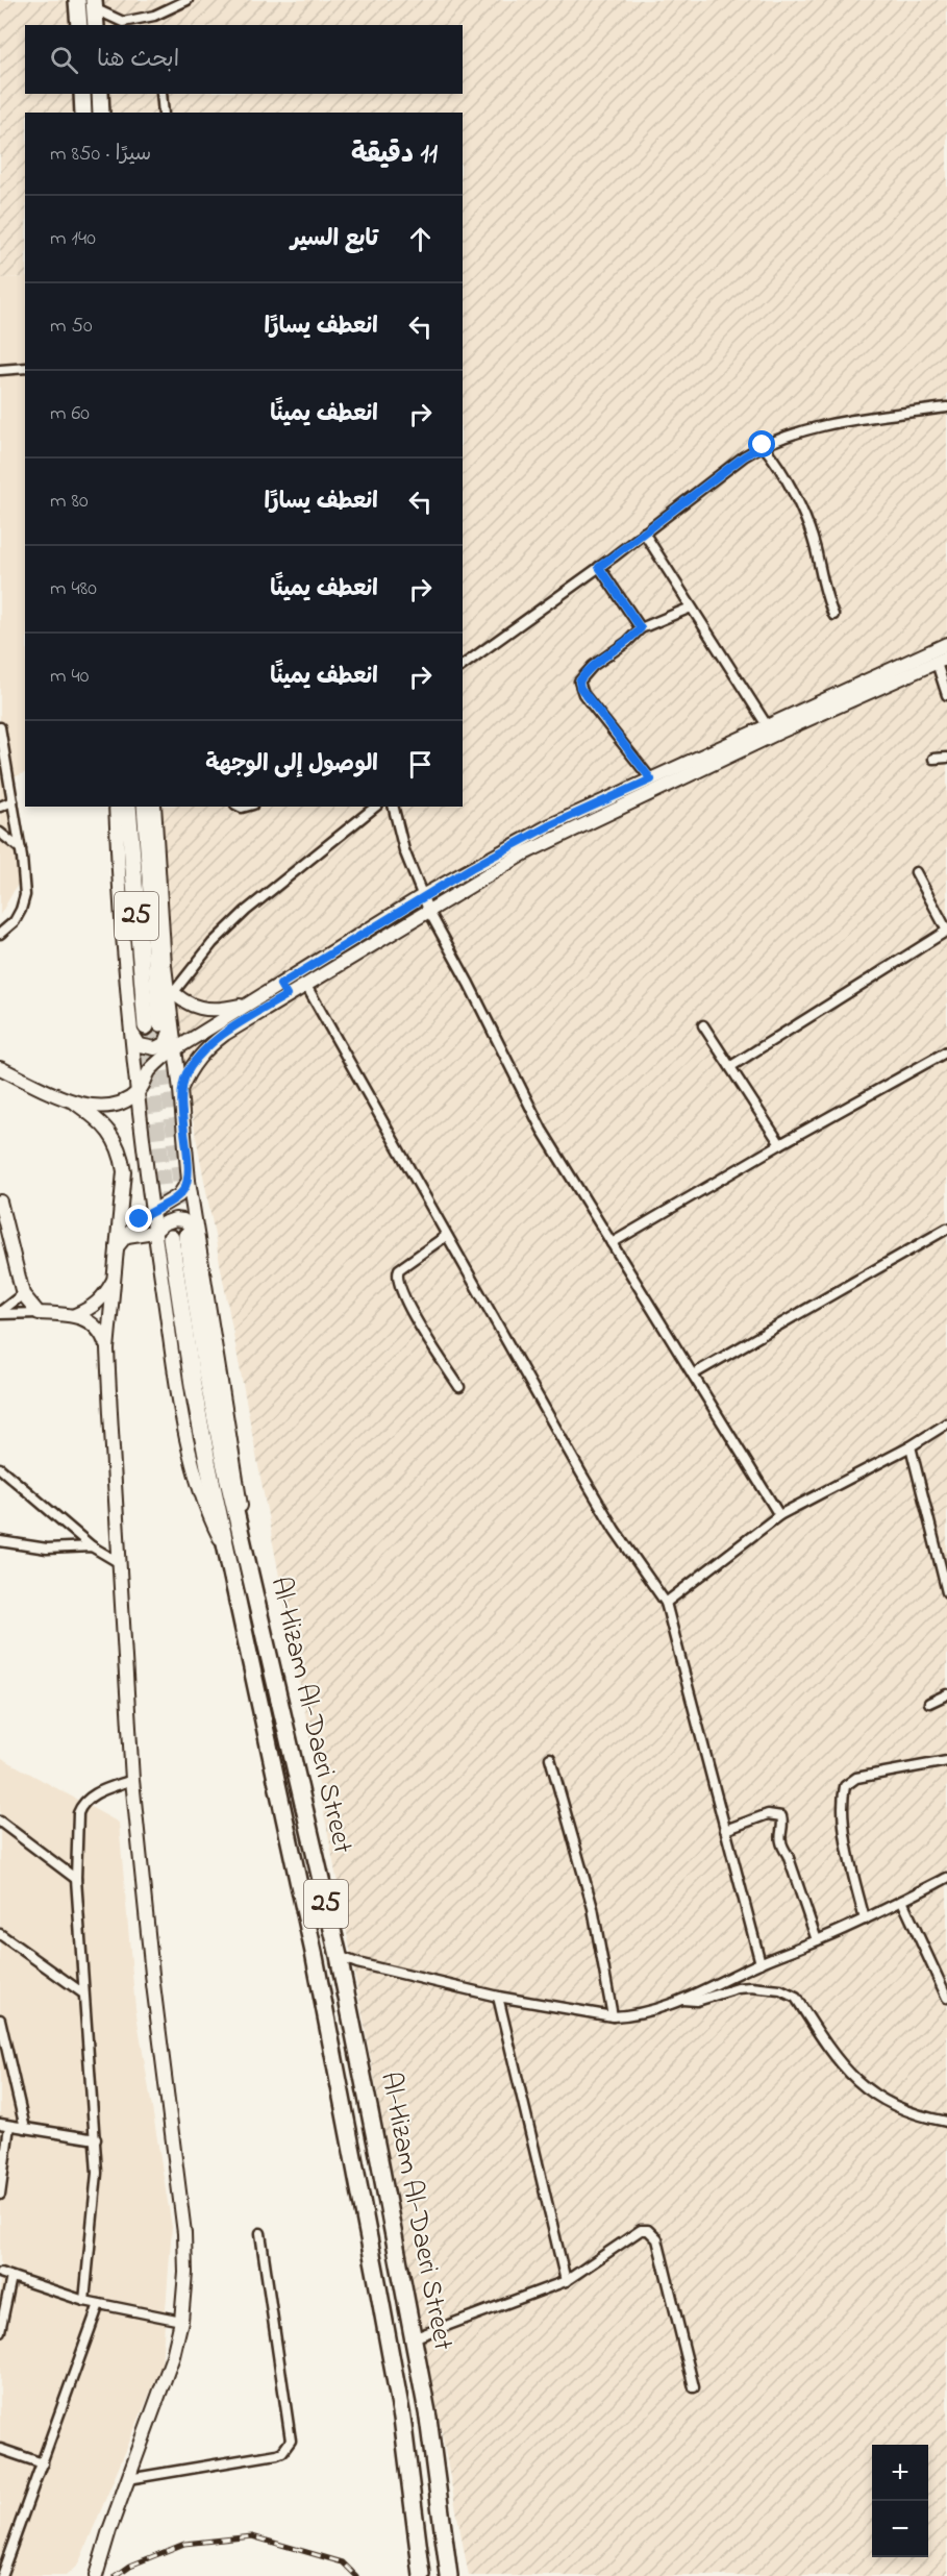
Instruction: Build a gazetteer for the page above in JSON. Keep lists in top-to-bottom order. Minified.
{"streets":{"highway":["25","Al-Hizam Al-Daeri Street"]},"page":{"search":"ابحث هنا","heading":["11 دقيقة","سيرًا · 850 m"],"list":[["تابع السير","140 m"],["انعطف يسارًا","50 m"],["انعطف يمينًا","60 m"],["انعطف يسارًا","80 m"],["انعطف يمينًا","480 m"],["انعطف يمينًا","40 m"],"الوصول إلى الوجهة"],"map_buttons":["+","−"]}}
